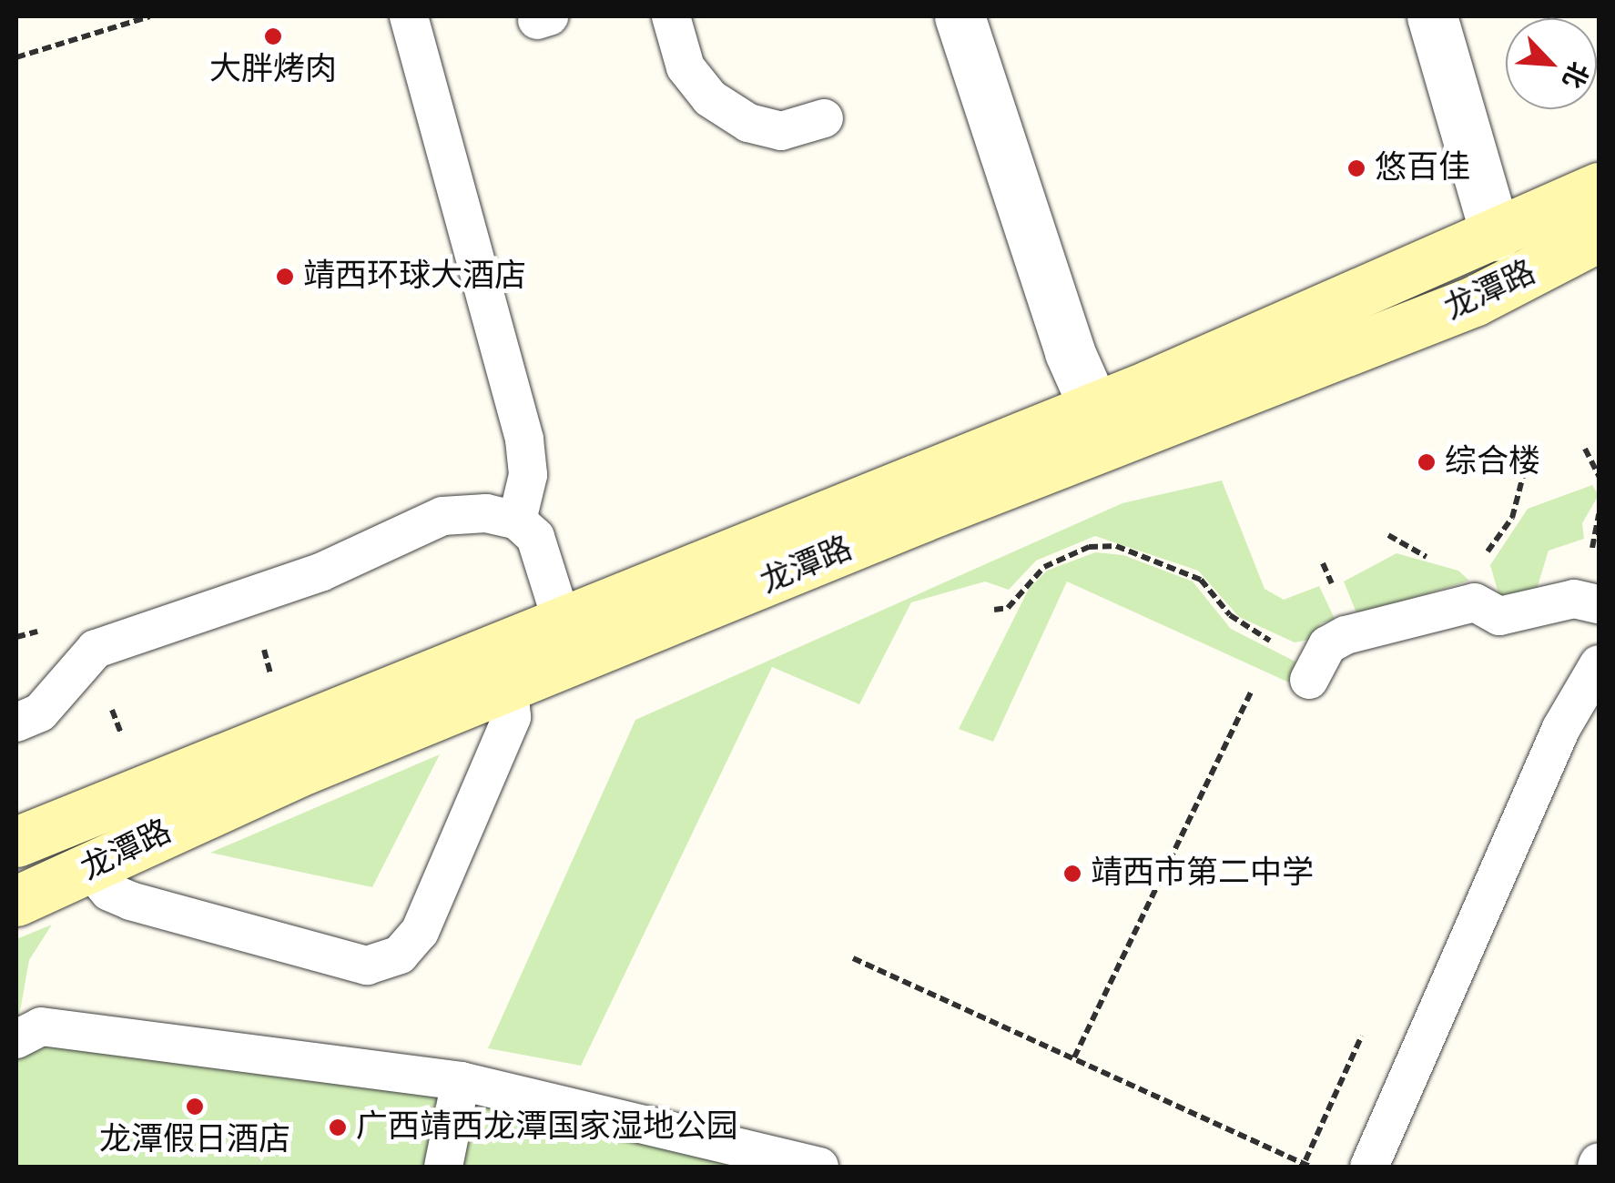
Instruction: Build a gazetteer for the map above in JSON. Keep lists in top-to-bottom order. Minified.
{"streets":{"main road":["龙潭路"]},"places":["大胖烤肉","悠百佳","靖西环球大酒店","综合楼","靖西市第二中学","龙潭假日酒店","广西靖西龙潭国家湿地公园"],"north":"bottom right"}
